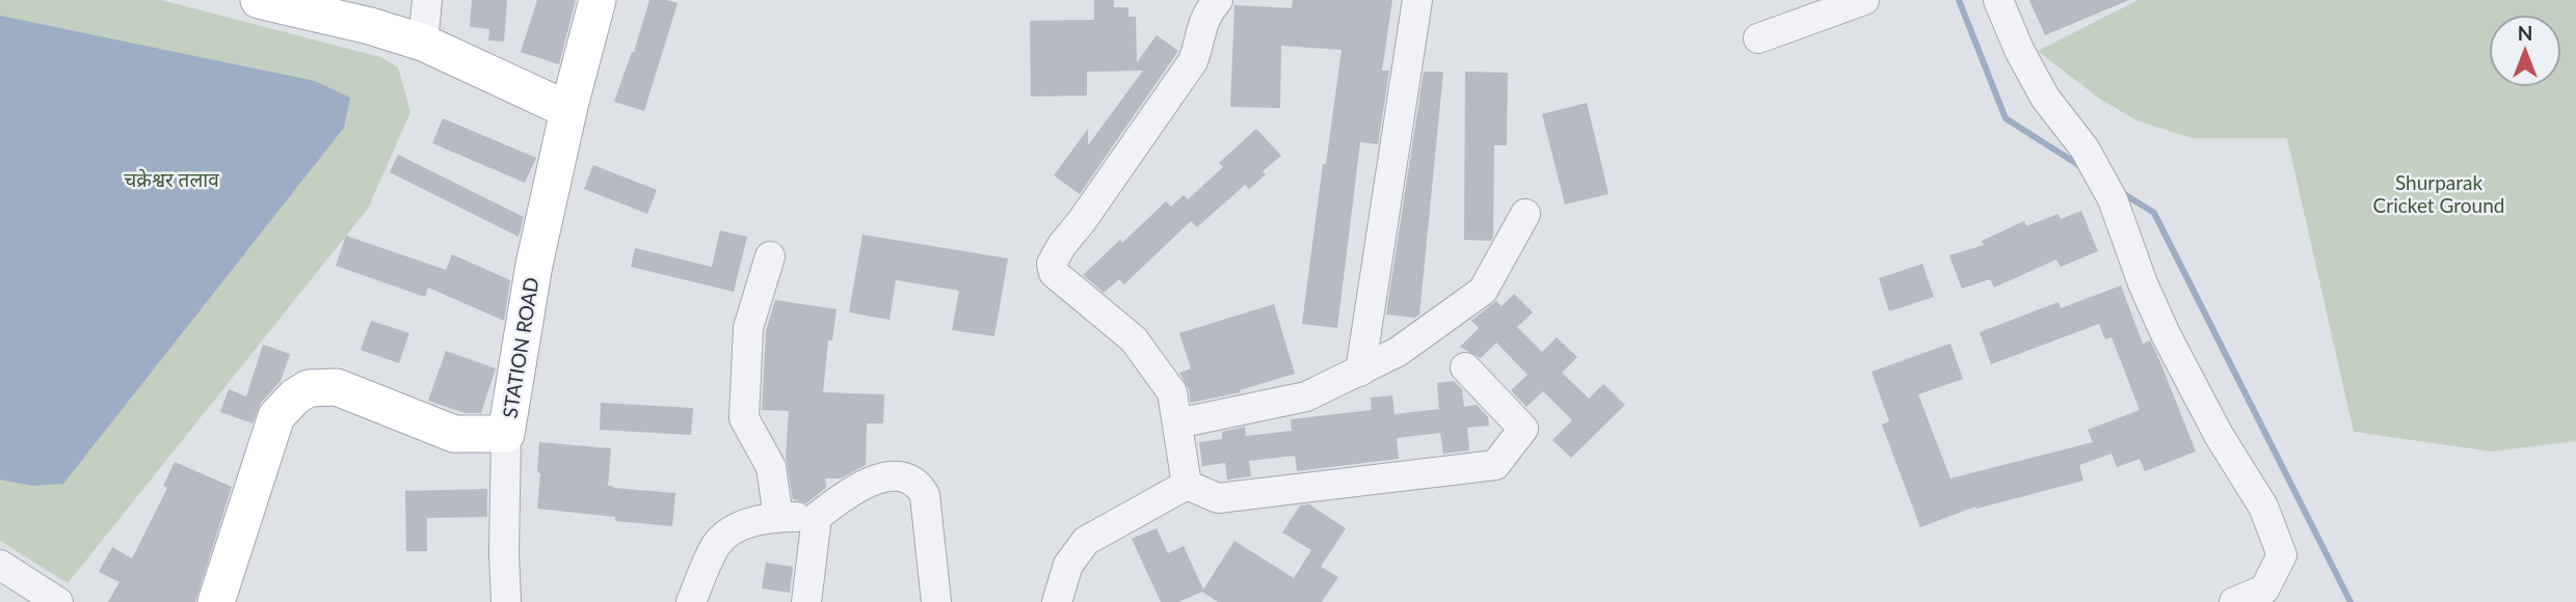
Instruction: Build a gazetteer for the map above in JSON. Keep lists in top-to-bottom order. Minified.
{"streets":{"main road":["STATION ROAD"]},"parks":["चक्रेश्वर तलाव","Shurparak Cricket Ground"],"north":"top"}
